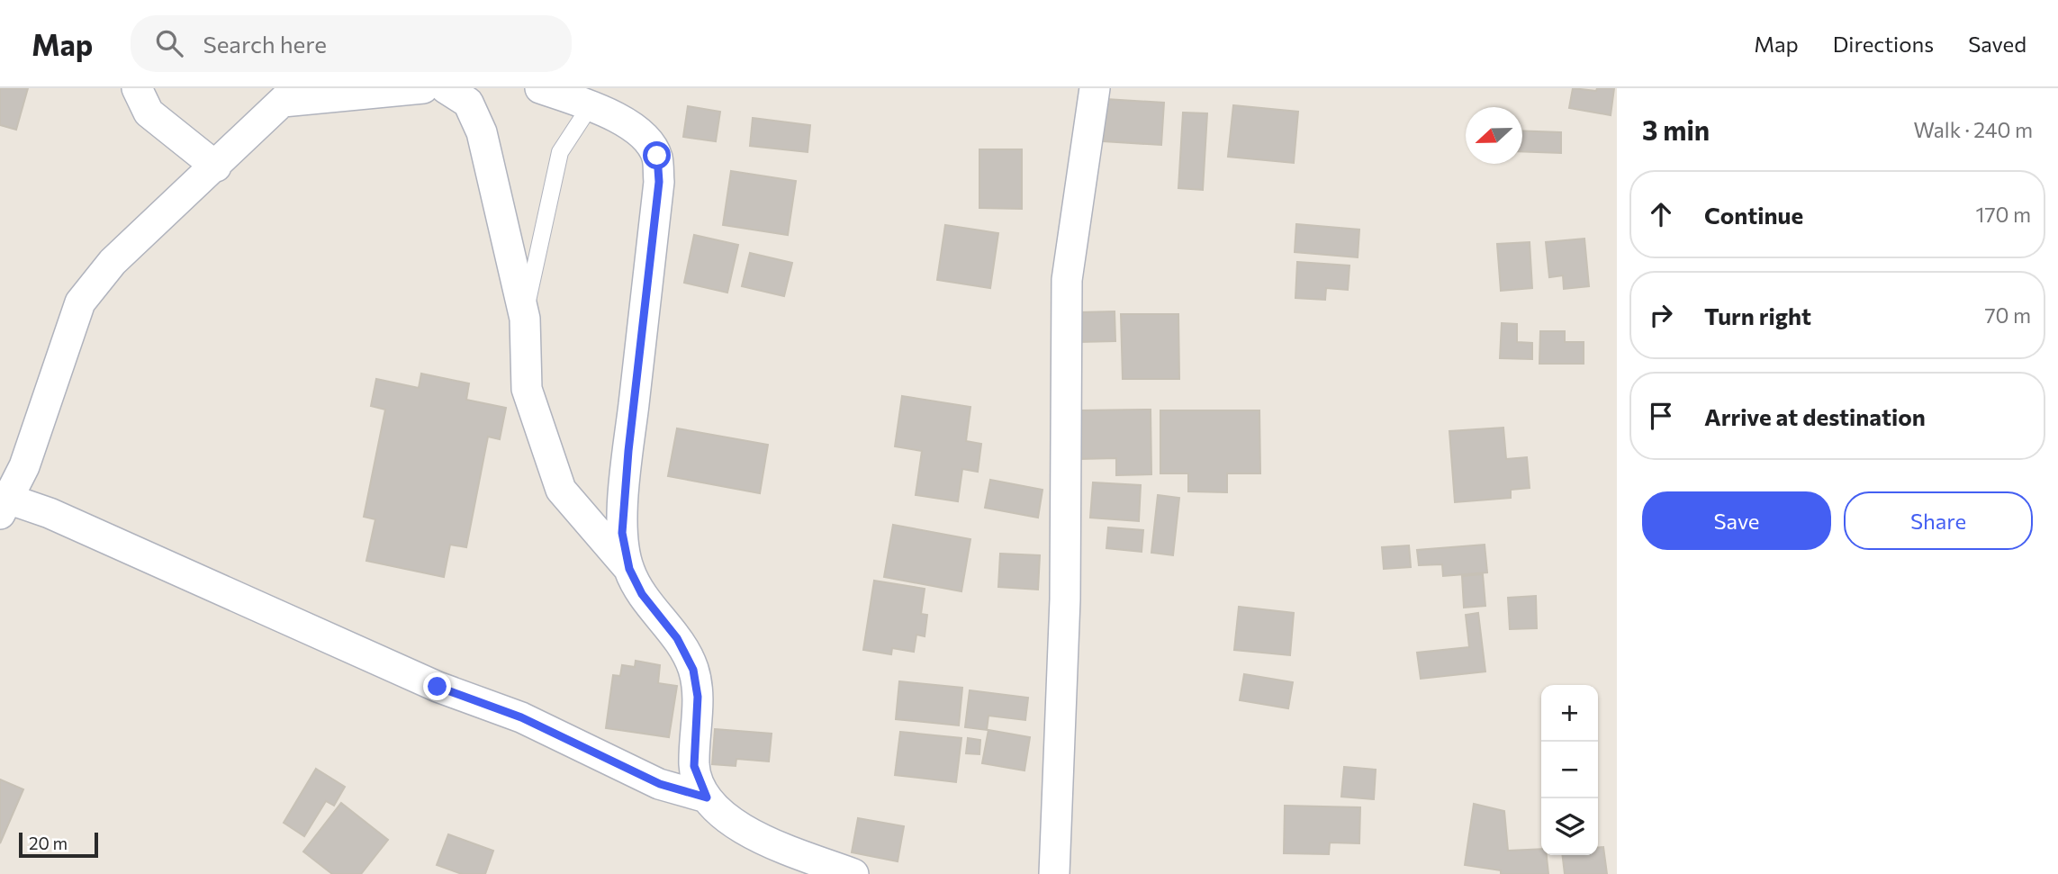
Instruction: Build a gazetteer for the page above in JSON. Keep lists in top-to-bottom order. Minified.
{"scale_bar":"20 m","north":"left","page":{"header":"Map","search":"Search here","nav":["Map","Directions","Saved"],"heading":["3 min","Walk · 240 m"],"list":[["Continue","170 m"],["Turn right","70 m"],"Arrive at destination"],"buttons":["Save","Share"],"map_buttons":["+","−"],"scale":"20 m"}}
